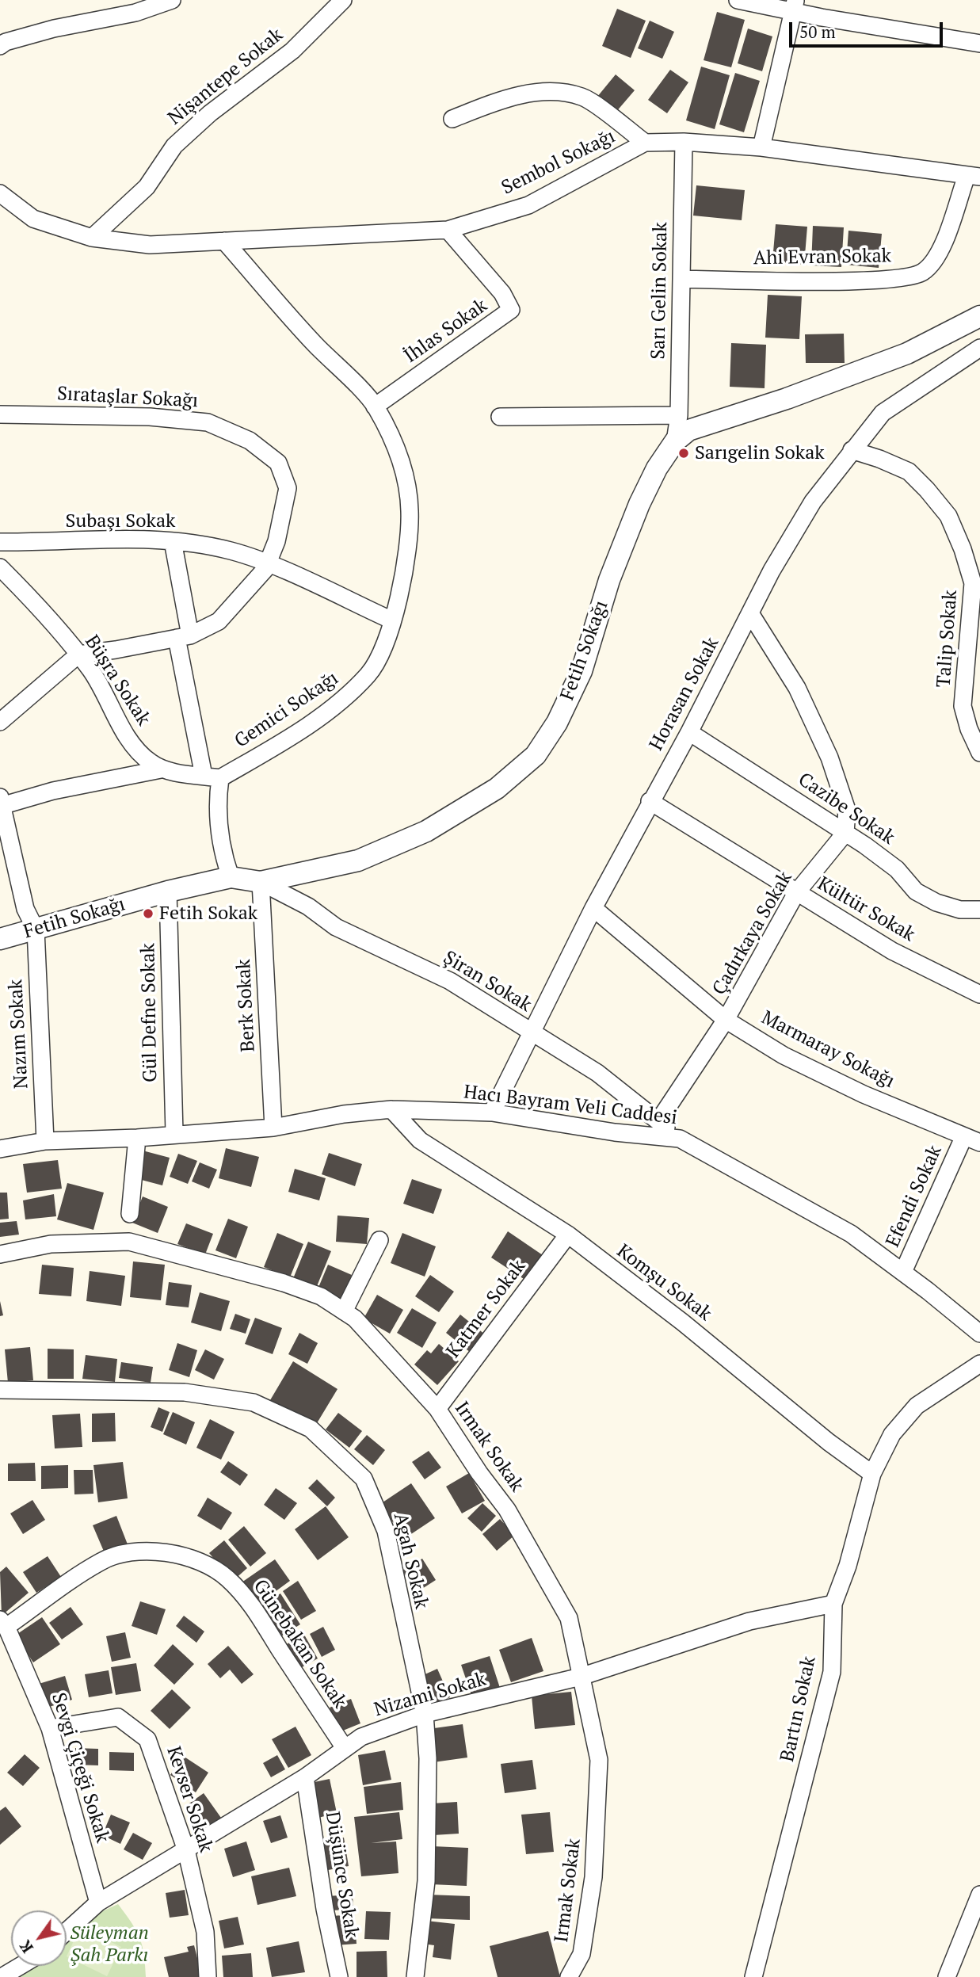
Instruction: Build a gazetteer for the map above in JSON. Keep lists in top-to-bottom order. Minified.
{"streets":{"street":["Nişantepe Sokak","Sembol Sokağı","Ahi Evran Sokak","Sarı Gelin Sokak","İhlas Sokak","Sırataşlar Sokağı","Subaşı Sokak","Talip Sokak","Fetih Sokağı","Büşra Sokak","Horasan Sokak","Gemici Sokağı","Cazibe Sokak","Kültür Sokak","Çadırkaya Sokak","Şiran Sokak","Berk Sokak","Gül Defne Sokak","Nazım Sokak","Marmaray Sokağı","Hacı Bayram Veli Caddesi","Efendi Sokak","Komşu Sokak","Katmer Sokak","Irmak Sokak","Agah Sokak","Günebakan Sokak","Nizami Sokak","Bartın Sokak","Sevgi Çiçeği Sokak","Kevser Sokak","Düşünce Sokak"]},"crossings":[["Nişantepe Sokak","Sembol Sokağı"],["Sembol Sokağı","Ahi Evran Sokak"],["Sembol Sokağı","Sarı Gelin Sokak"],["Sembol Sokağı","İhlas Sokak"],["Sembol Sokağı","Gemici Sokağı"],["Ahi Evran Sokak","Sarı Gelin Sokak"],["Sarı Gelin Sokak","Fetih Sokağı"],["İhlas Sokak","Gemici Sokağı"],["Sırataşlar Sokağı","Subaşı Sokak"],["Sırataşlar Sokağı","Büşra Sokak"],["Subaşı Sokak","Gemici Sokağı"],["Talip Sokak","Horasan Sokak"],["Fetih Sokağı","Şiran Sokak"],["Fetih Sokağı","Berk Sokak"],["Fetih Sokağı","Gül Defne Sokak"],["Fetih Sokağı","Nazım Sokak"],["Horasan Sokak","Cazibe Sokak"],["Horasan Sokak","Kültür Sokak"],["Horasan Sokak","Şiran Sokak"],["Horasan Sokak","Marmaray Sokağı"],["Horasan Sokak","Hacı Bayram Veli Caddesi"],["Cazibe Sokak","Çadırkaya Sokak"],["Kültür Sokak","Çadırkaya Sokak"],["Çadırkaya Sokak","Şiran Sokak"],["Çadırkaya Sokak","Marmaray Sokağı"],["Şiran Sokak","Berk Sokak"],["Şiran Sokak","Hacı Bayram Veli Caddesi"],["Berk Sokak","Hacı Bayram Veli Caddesi"],["Gül Defne Sokak","Hacı Bayram Veli Caddesi"],["Nazım Sokak","Hacı Bayram Veli Caddesi"],["Marmaray Sokağı","Efendi Sokak"],["Hacı Bayram Veli Caddesi","Efendi Sokak"],["Hacı Bayram Veli Caddesi","Komşu Sokak"],["Komşu Sokak","Katmer Sokak"],["Komşu Sokak","Bartın Sokak"],["Katmer Sokak","Irmak Sokak"],["Irmak Sokak","Nizami Sokak"],["Agah Sokak","Nizami Sokak"],["Günebakan Sokak","Nizami Sokak"],["Günebakan Sokak","Sevgi Çiçeği Sokak"],["Nizami Sokak","Bartın Sokak"],["Nizami Sokak","Sevgi Çiçeği Sokak"],["Nizami Sokak","Kevser Sokak"],["Nizami Sokak","Düşünce Sokak"],["Sevgi Çiçeği Sokak","Kevser Sokak"]],"parks":["Süleyman Şah Parkı"],"places":["Sarıgelin Sokak","Fetih Sokak"],"scale_bar":"50 m","north":"bottom left"}
